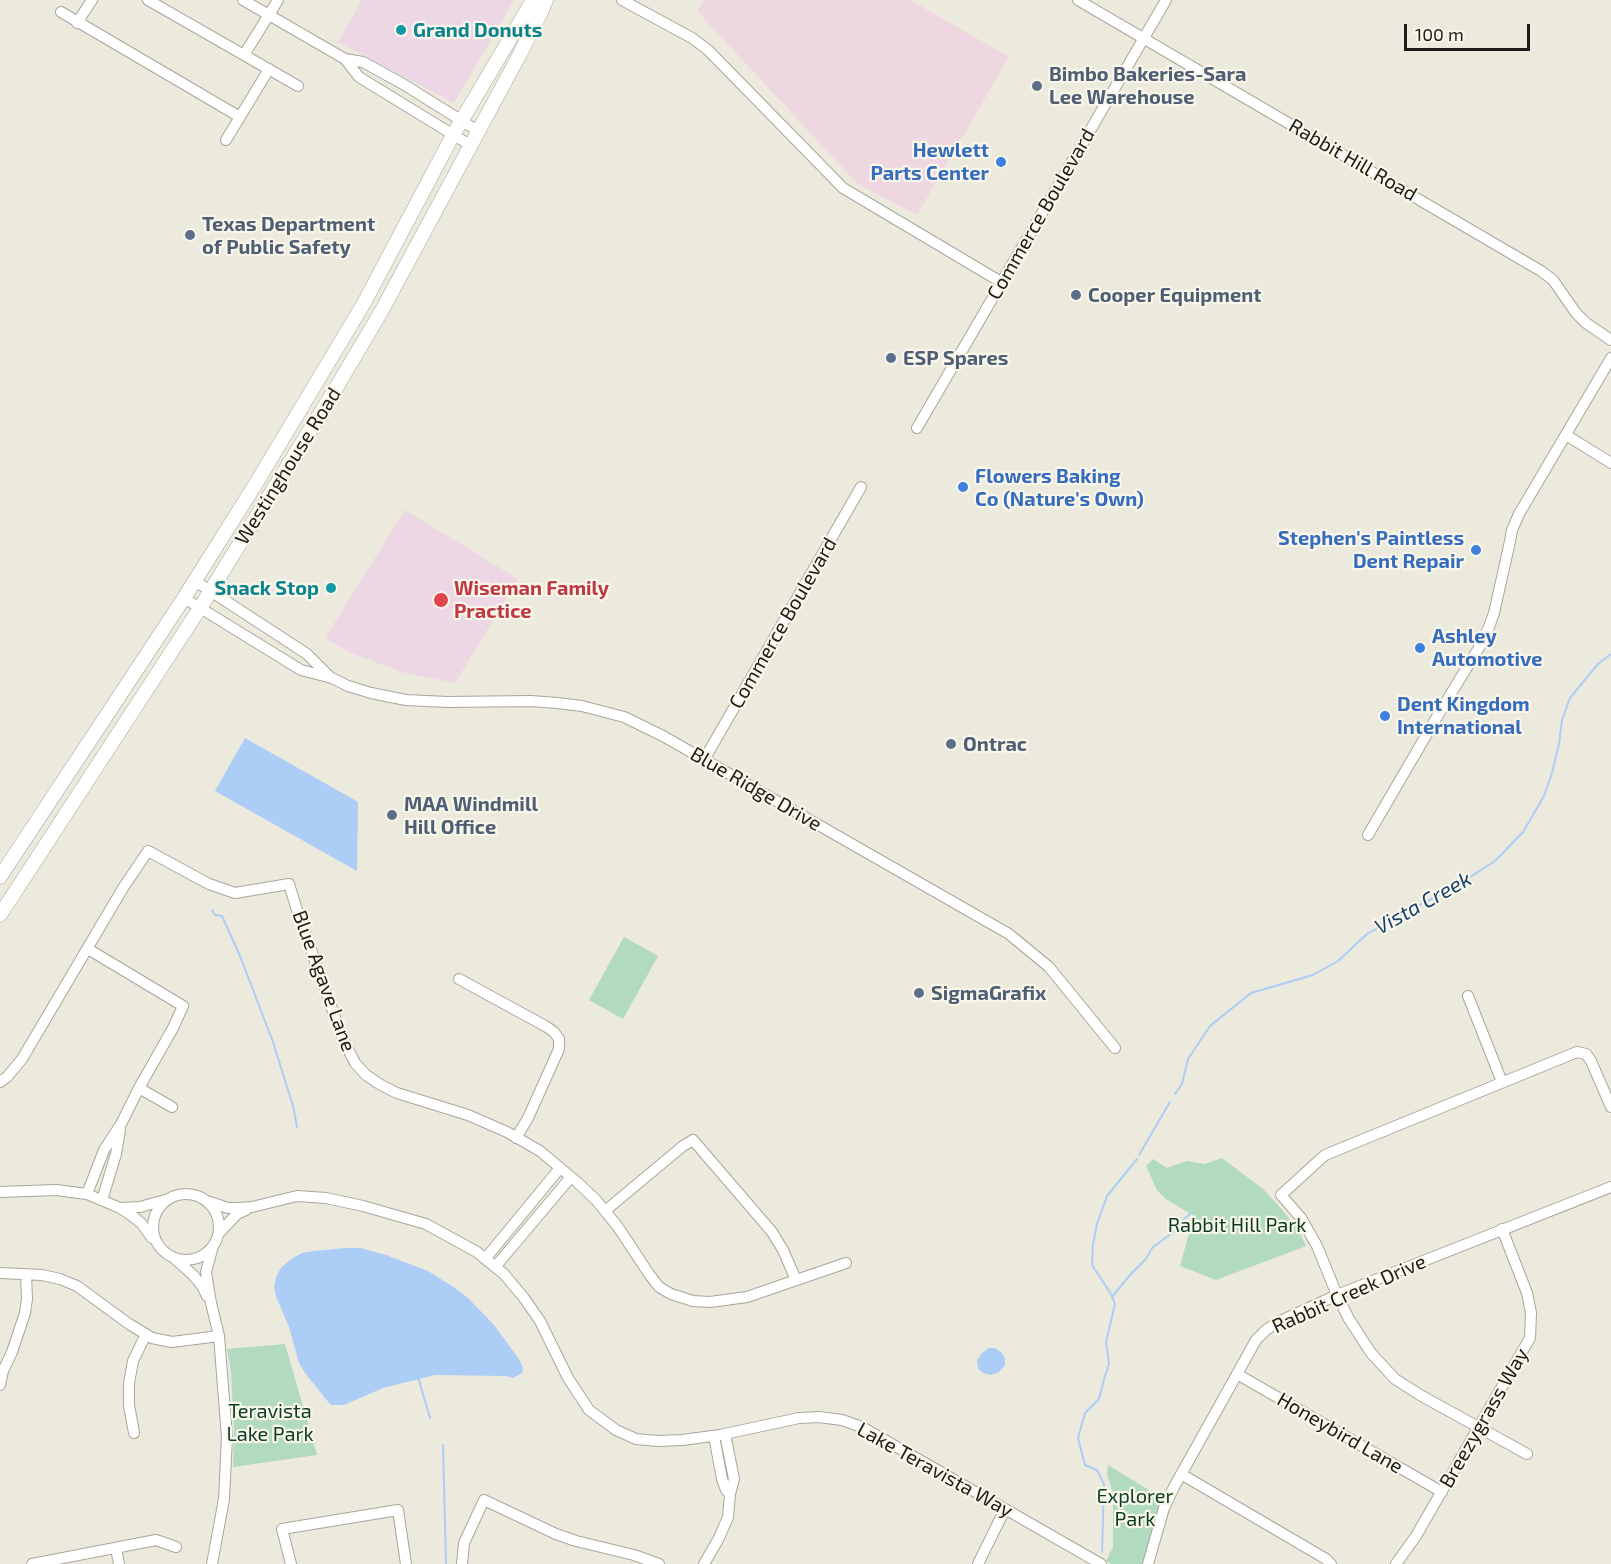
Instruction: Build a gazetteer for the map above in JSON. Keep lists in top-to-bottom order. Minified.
{"streets":{"main road":["Westinghouse Road"],"street":["Rabbit Hill Road","Commerce Boulevard","Blue Ridge Drive","Blue Agave Lane","Rabbit Creek Drive","Breezygrass Way","Honeybird Lane","Lake Teravista Way"]},"crossings":[["Rabbit Hill Road","Commerce Boulevard"],["Commerce Boulevard","Blue Ridge Drive"],["Westinghouse Road","Blue Ridge Drive"],["Rabbit Creek Drive","Breezygrass Way"],["Rabbit Creek Drive","Honeybird Lane"],["Breezygrass Way","Honeybird Lane"]],"water":["Vista Creek"],"parks":["Rabbit Hill Park","Teravista Lake Park","Explorer Park"],"places":["Grand Donuts","Bimbo Bakeries-Sara Lee Warehouse","Hewlett Parts Center","Texas Department of Public Safety","Cooper Equipment","ESP Spares","Flowers Baking Co (Nature's Own)","Stephen's Paintless Dent Repair","Snack Stop","Wiseman Family Practice","Ashley Automotive","Dent Kingdom International","Ontrac","MAA Windmill Hill Office","SigmaGrafix"],"scale_bar":"100 m"}
